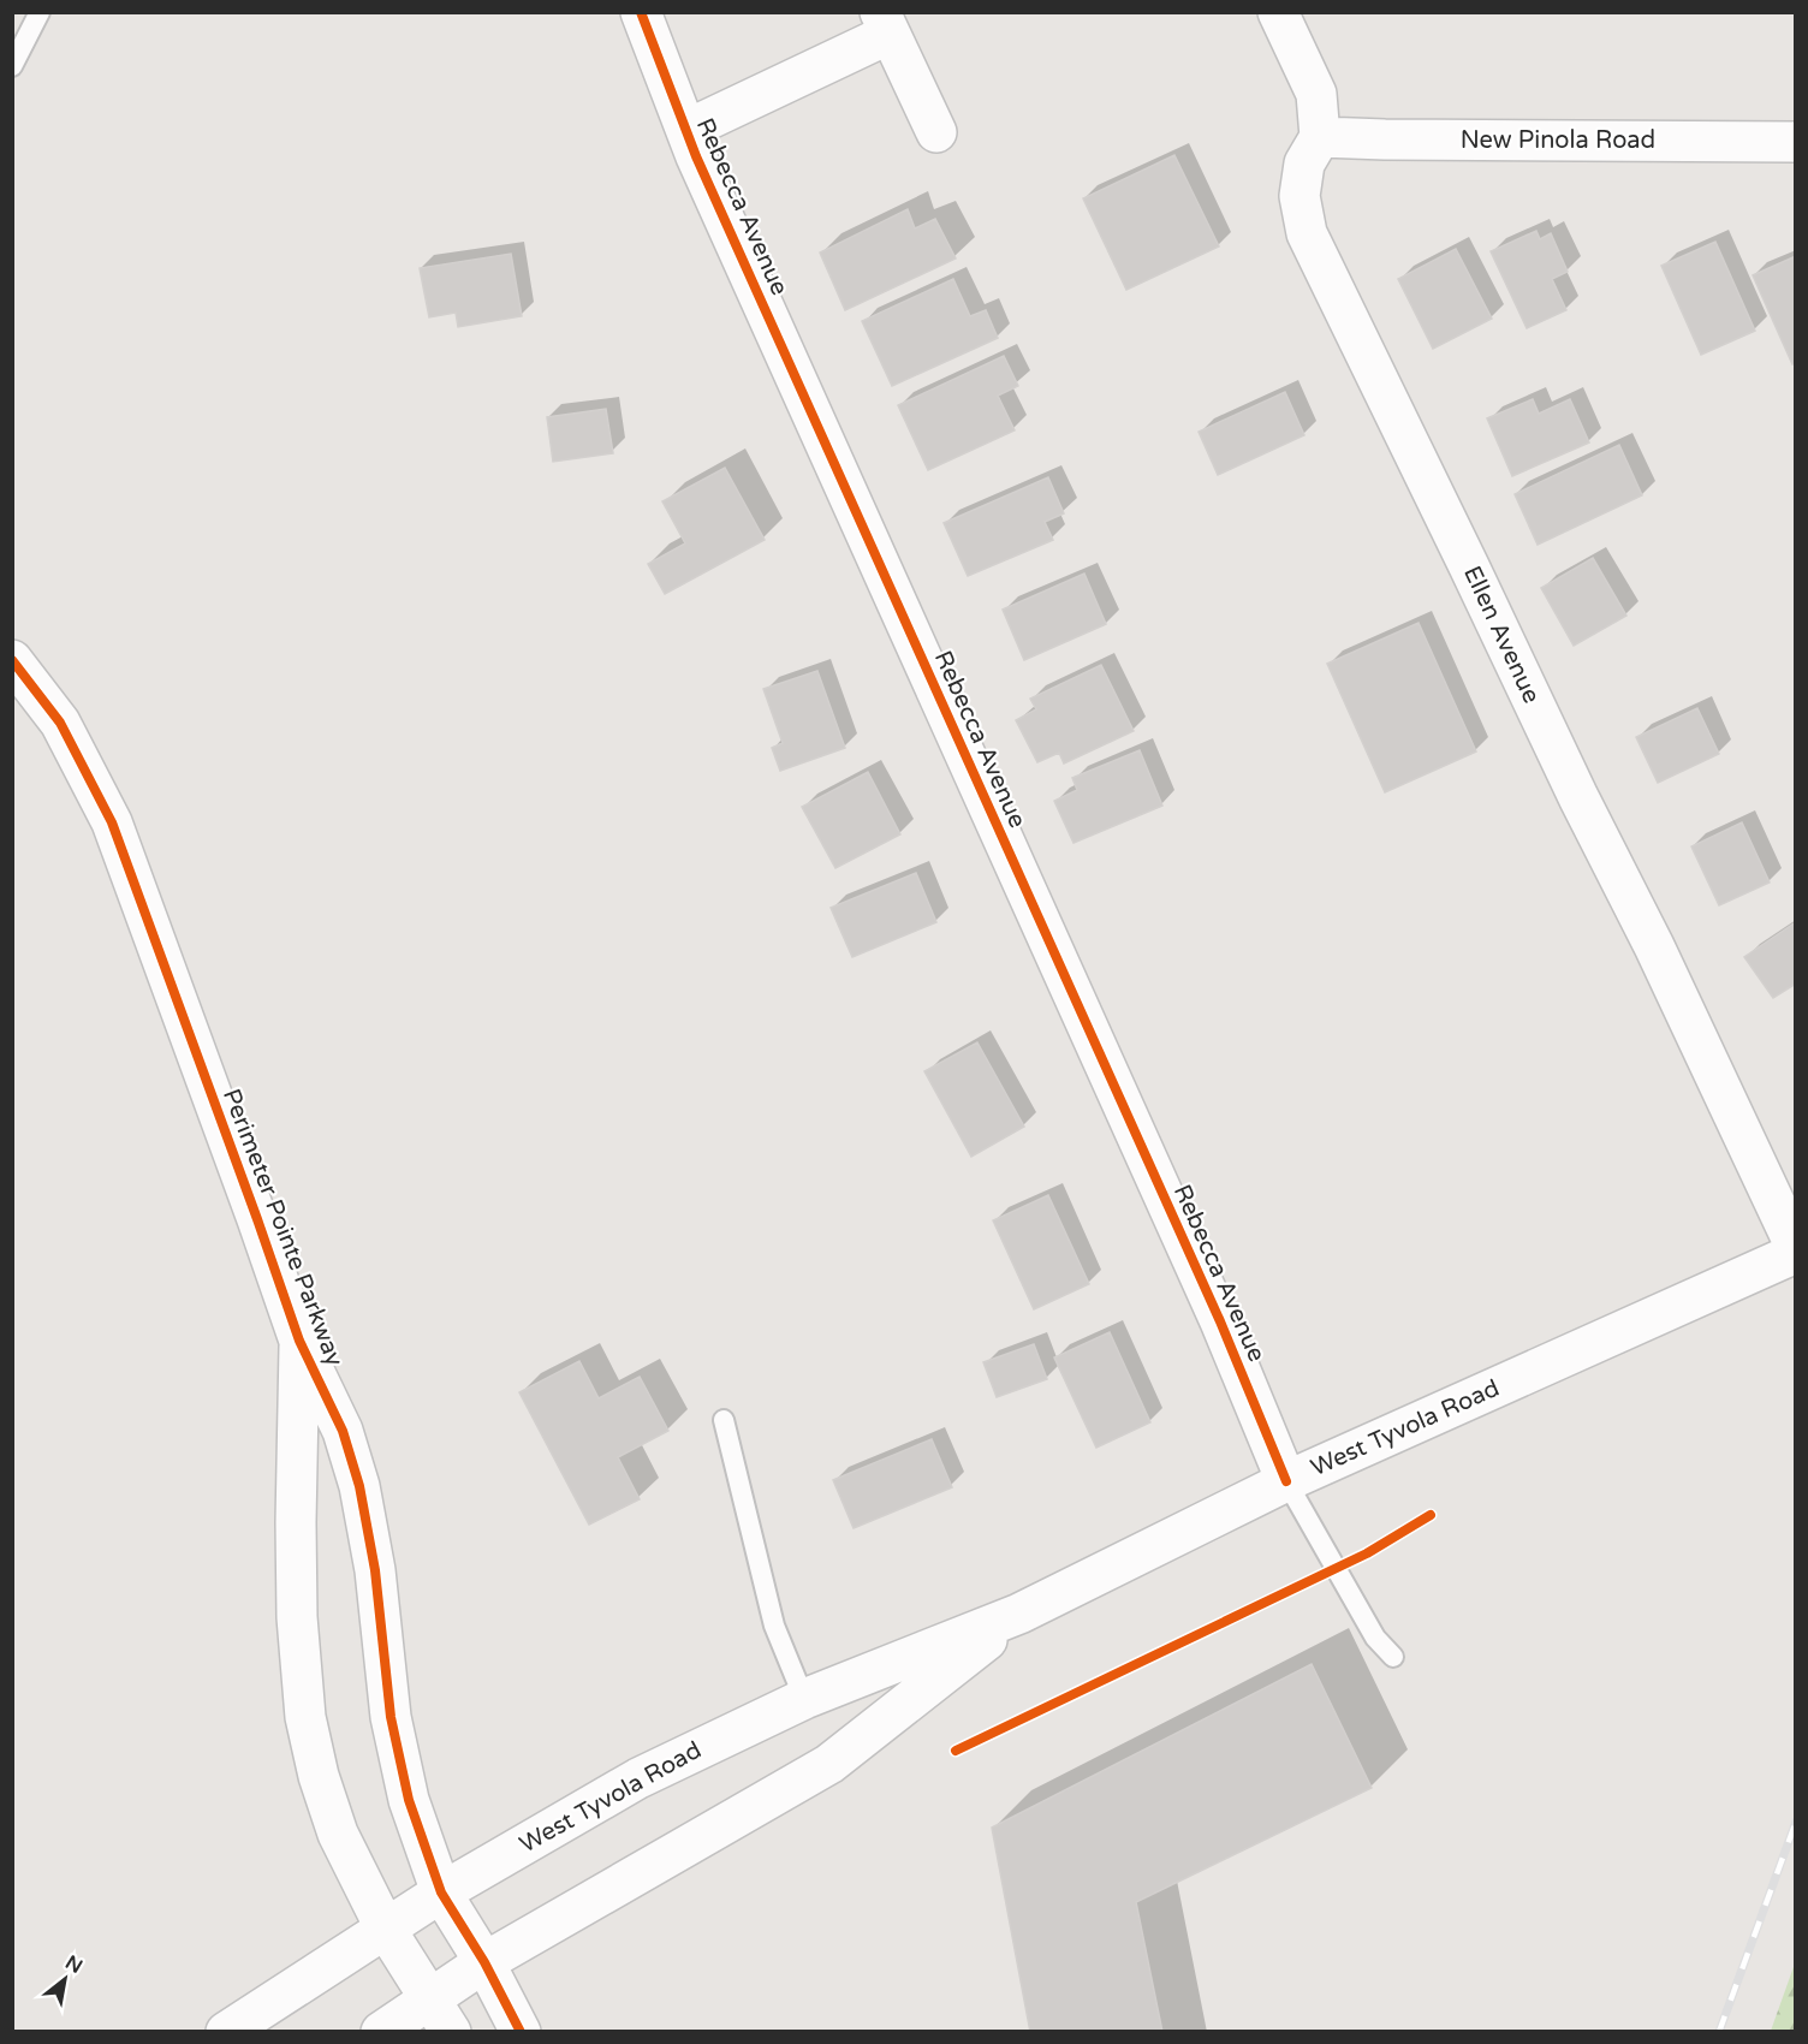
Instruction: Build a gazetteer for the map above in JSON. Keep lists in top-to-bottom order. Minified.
{"streets":{"street":["New Pinola Road","Rebecca Avenue","Ellen Avenue","Perimeter Pointe Parkway","West Tyvola Road"]},"crossings":[["New Pinola Road","Ellen Avenue"],["Rebecca Avenue","West Tyvola Road"],["Ellen Avenue","West Tyvola Road"],["Perimeter Pointe Parkway","West Tyvola Road"]],"north":"top right"}
